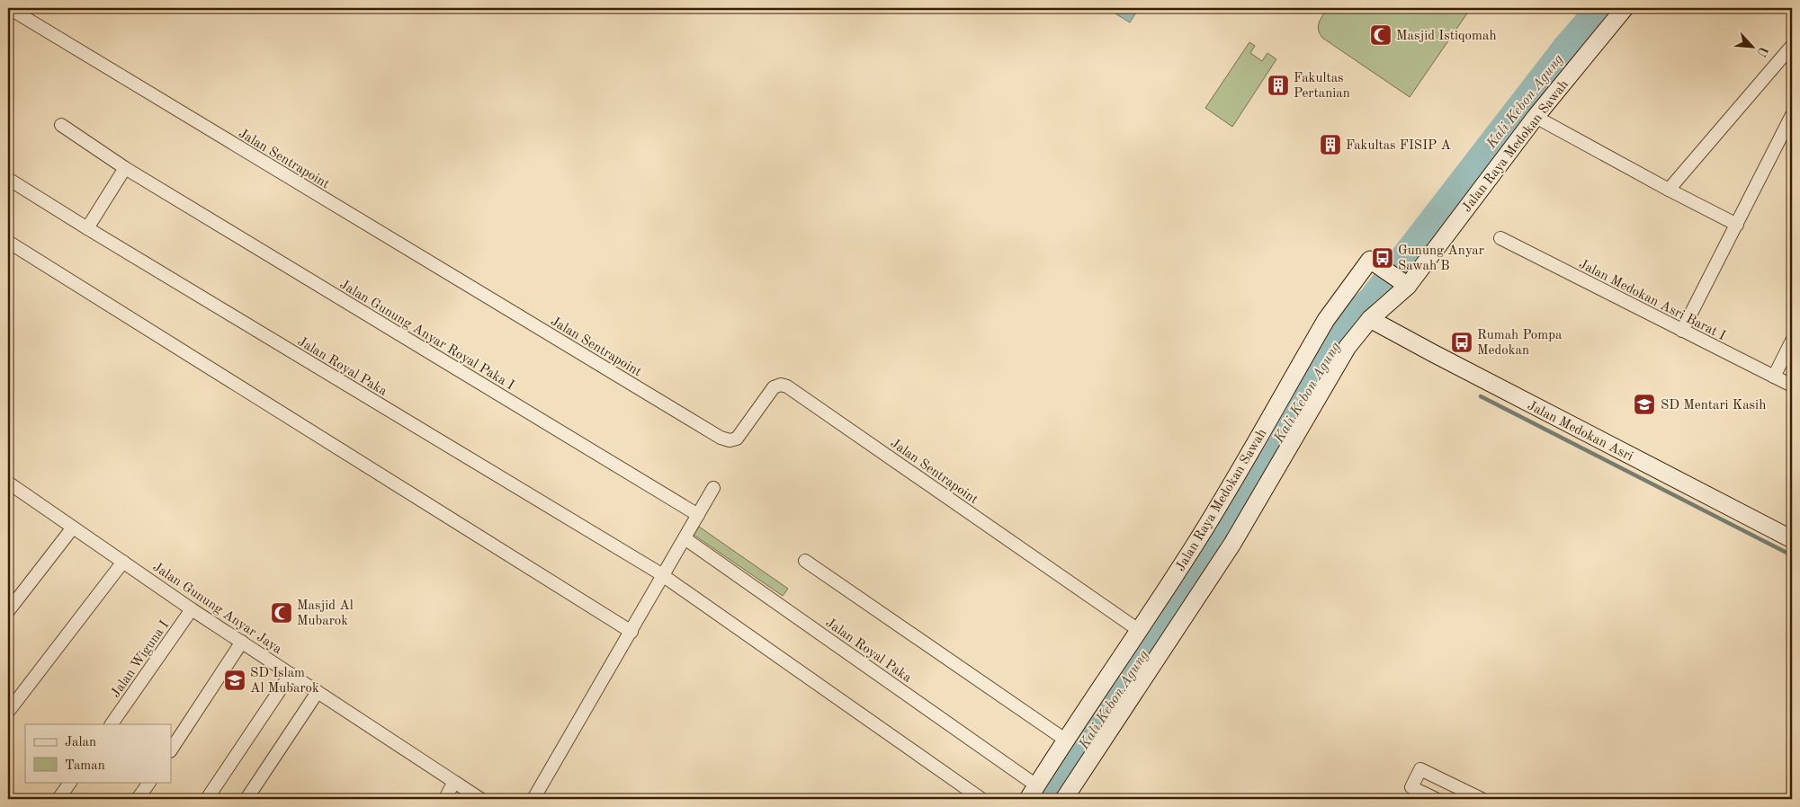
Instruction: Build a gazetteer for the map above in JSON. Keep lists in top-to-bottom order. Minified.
{"streets":{"street":["Jalan Raya Medokan Sawah","Jalan Sentrapoint","Jalan Medokan Asri Barat I","Jalan Gunung Anyar Royal Paka I","Jalan Royal Paka","Jalan Medokan Asri","Jalan Gunung Anyar Jaya","Jalan Wiguna I"]},"crossings":[["Jalan Raya Medokan Sawah","Jalan Sentrapoint"],["Jalan Raya Medokan Sawah","Jalan Royal Paka"],["Jalan Raya Medokan Sawah","Jalan Medokan Asri"],["Jalan Gunung Anyar Jaya","Jalan Wiguna I"]],"water":["Kali Kebon Agung"],"places":{"mosque":["Masjid Istiqomah","Masjid Al Mubarok"],"building":["Fakultas Pertanian","Fakultas FISIP A"],"bus stop":["Gunung Anyar Sawah B","Rumah Pompa Medokan"],"school or university":["SD Mentari Kasih","SD Islam Al Mubarok"]},"legend":["Jalan","Taman"],"north":"bottom right"}
